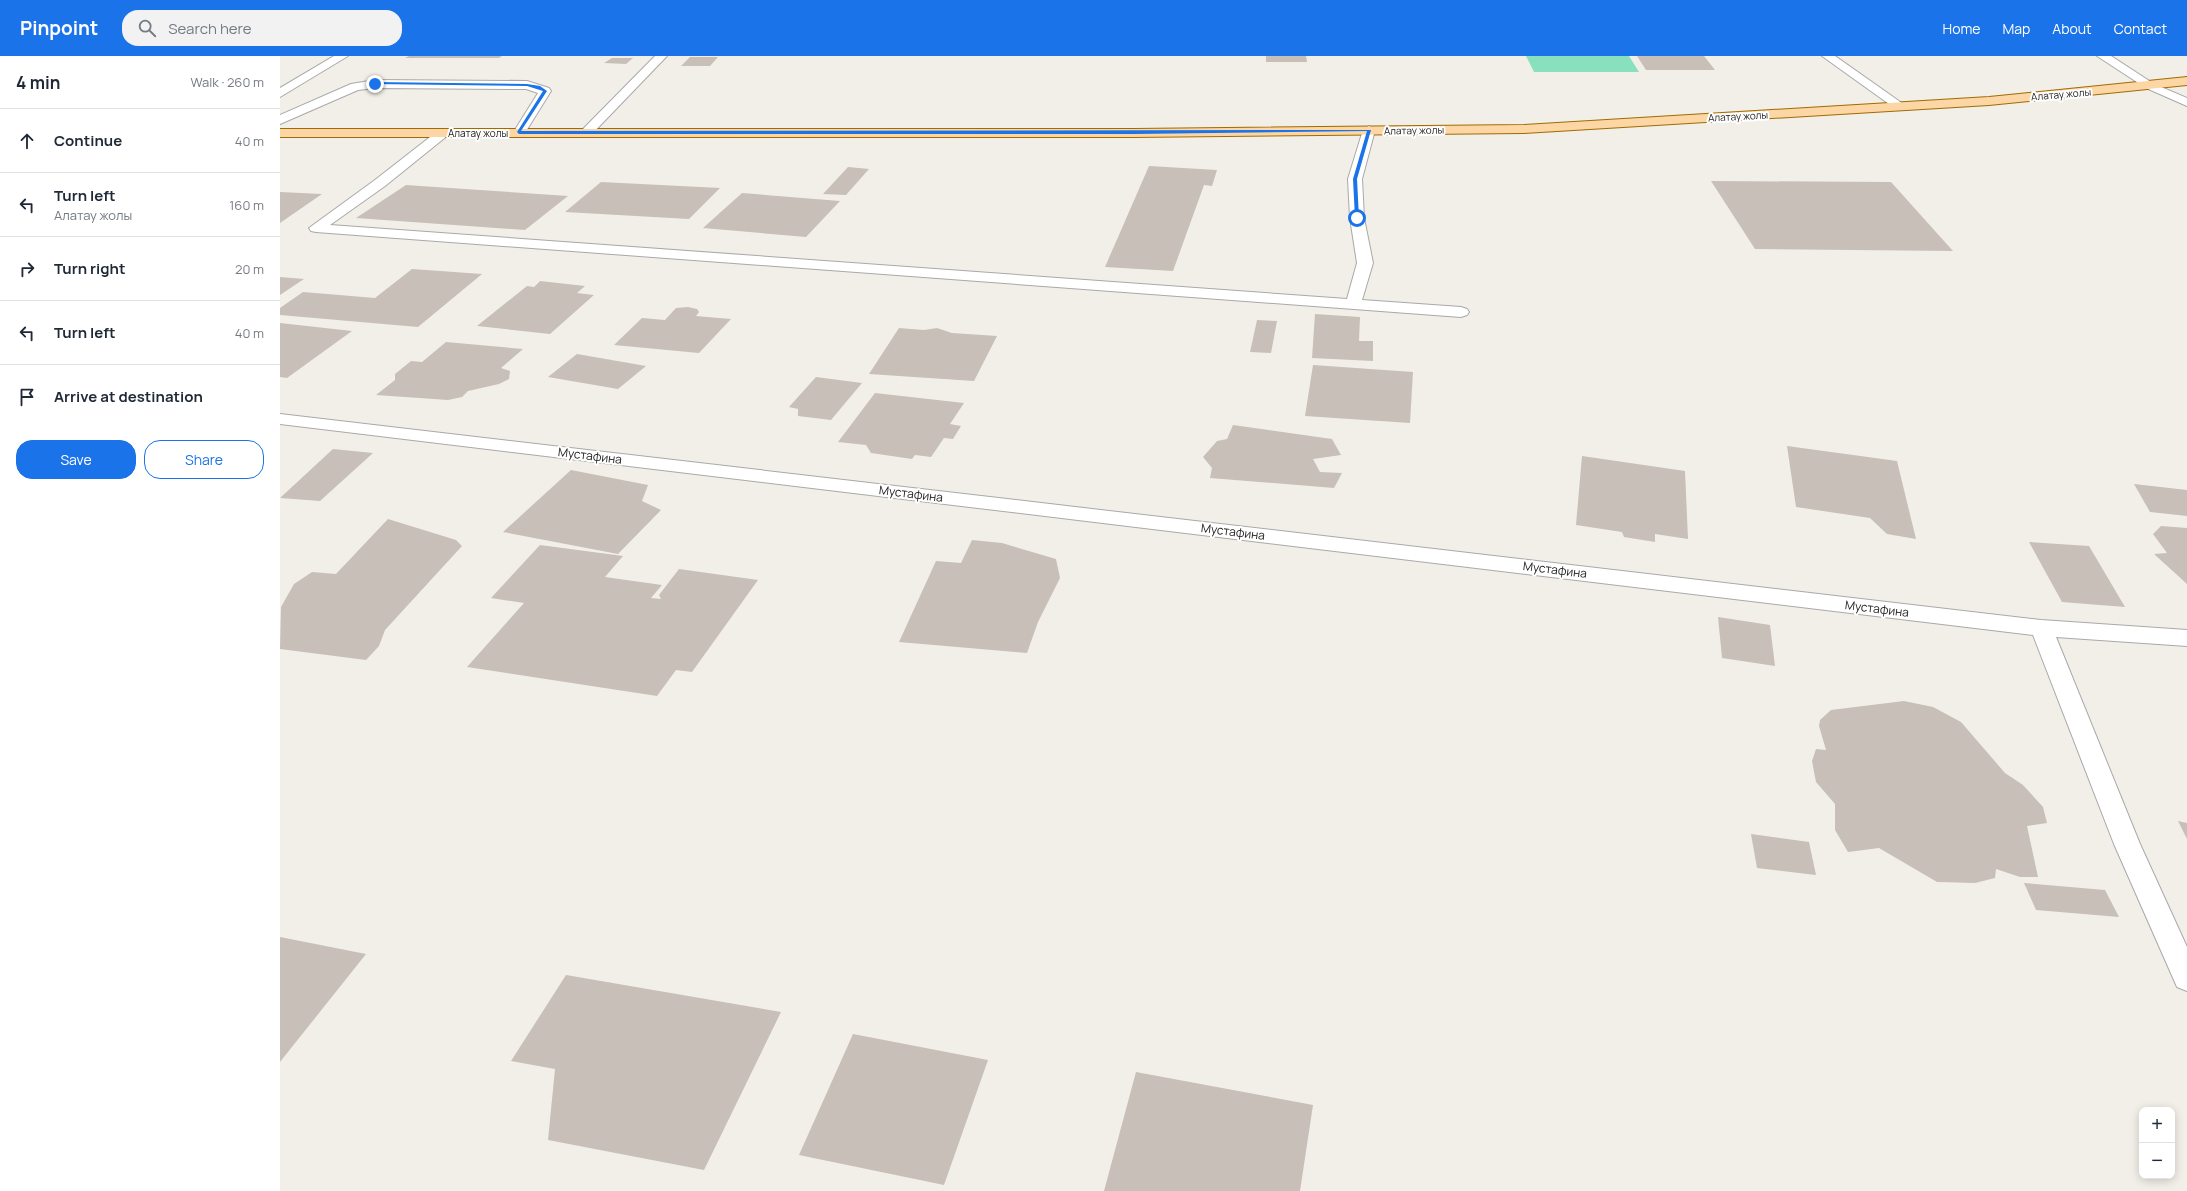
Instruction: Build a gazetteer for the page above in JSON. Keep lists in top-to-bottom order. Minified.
{"streets":{"main road":["Алатау жолы"],"street":["Мустафина"]},"page":{"header":"Pinpoint","search":"Search here","nav":["Home","Map","About","Contact"],"heading":["4 min","Walk · 260 m"],"list":[["Continue","40 m"],["Turn left","Алатау жолы","160 m"],["Turn right","20 m"],["Turn left","40 m"],"Arrive at destination"],"buttons":["Save","Share"],"map_buttons":["+","−"]}}
